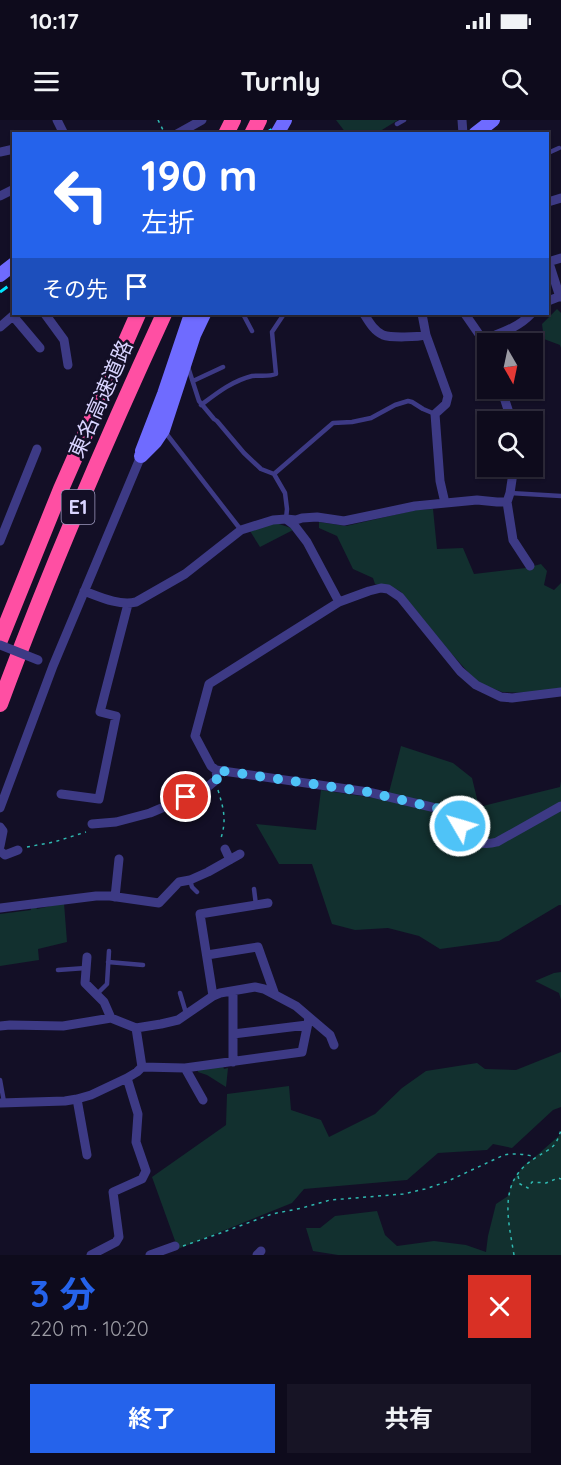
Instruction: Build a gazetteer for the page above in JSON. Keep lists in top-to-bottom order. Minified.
{"streets":{"highway":["東名高速道路","E1"]},"north":"bottom","page":{"status":"10:17","header":"Turnly","turn":["190 m","左折"],"then":"その先","heading":["3 分","220 m · 10:20"],"buttons":["終了","共有"]}}
